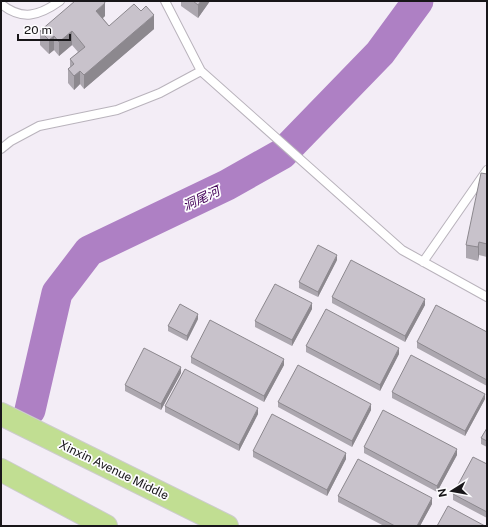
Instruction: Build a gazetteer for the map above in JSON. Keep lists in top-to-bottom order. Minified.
{"streets":{"main road":["Xinxin Avenue Middle"]},"water":["洞尾河"],"scale_bar":"20 m","north":"left"}
